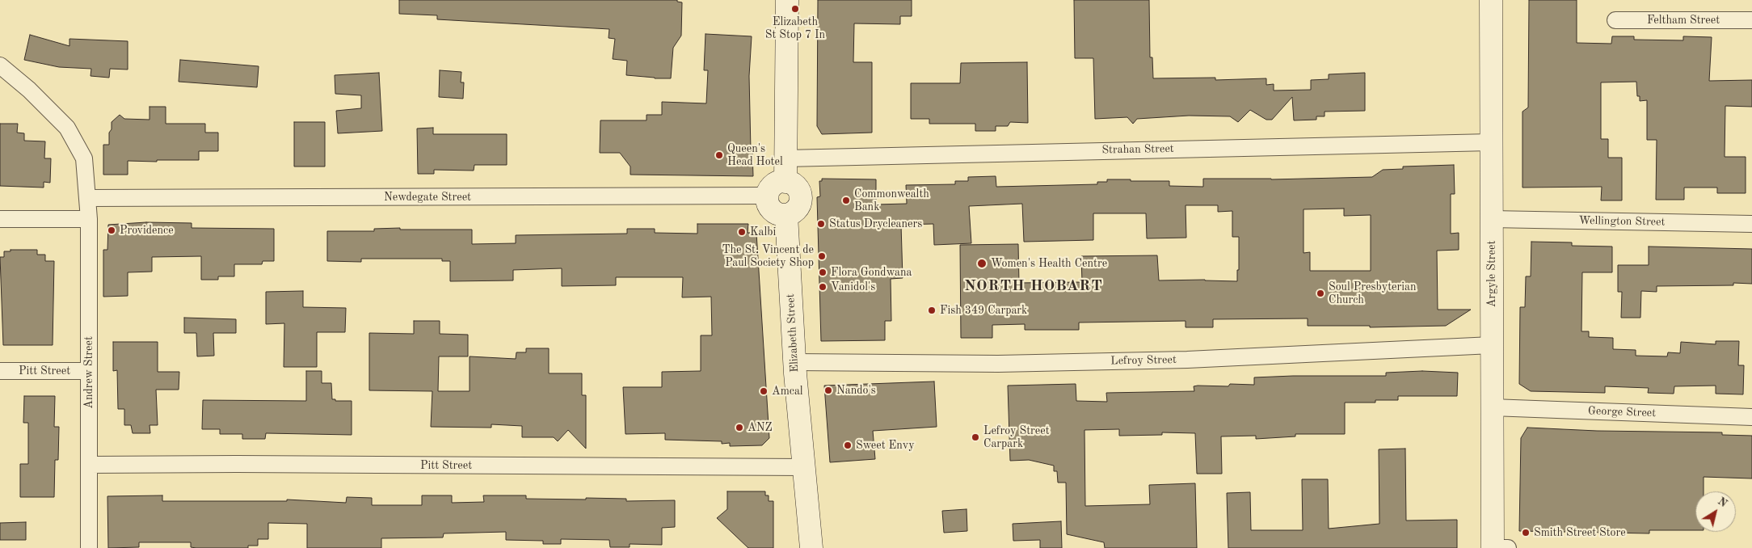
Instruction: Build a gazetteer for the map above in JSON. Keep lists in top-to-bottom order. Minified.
{"streets":{"main road":["Argyle Street","Elizabeth Street"],"street":["Feltham Street","Strahan Street","Newdegate Street","Wellington Street","Lefroy Street","Pitt Street","Andrew Street","George Street"]},"crossings":[["Strahan Street","Argyle Street"],["Newdegate Street","Elizabeth Street"],["Newdegate Street","Andrew Street"],["Wellington Street","Argyle Street"],["Argyle Street","Lefroy Street"],["Argyle Street","George Street"],["Elizabeth Street","Lefroy Street"],["Elizabeth Street","Pitt Street"],["Pitt Street","Andrew Street"]],"districts":["NORTH HOBART"],"places":["Elizabeth St Stop 7 In","Queen's Head Hotel","Commonwealth Bank","Status Drycleaners","Providence","Kalbi","The St. Vincent de Paul Society Shop","Women's Health Centre","Flora Gondwana","Vanidol's","Soul Presbyterian Church","Fish 349 Carpark","Nando's","Amcal","ANZ","Lefroy Street Carpark","Sweet Envy","Smith Street Store"],"north":"top right"}
